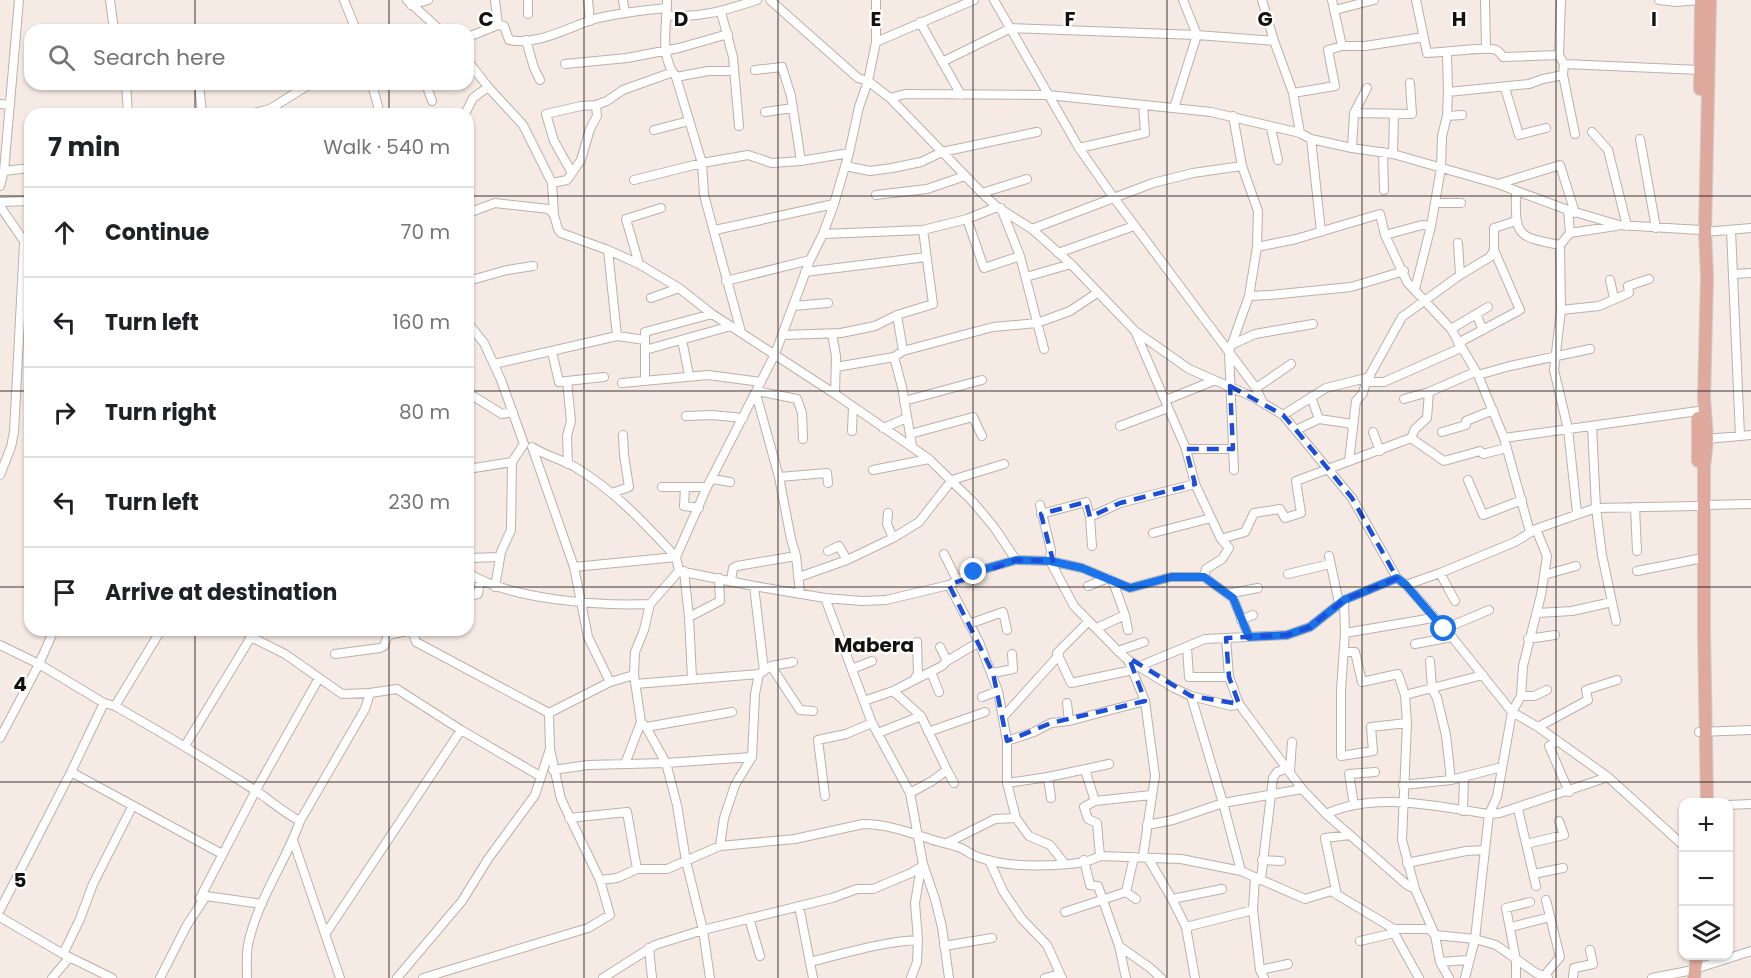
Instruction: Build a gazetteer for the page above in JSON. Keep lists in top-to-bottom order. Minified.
{"districts":["Mabera"],"page":{"search":"Search here","heading":["7 min","Walk · 540 m"],"list":[["Continue","70 m"],["Turn left","160 m"],["Turn right","80 m"],["Turn left","230 m"],"Arrive at destination"],"map_buttons":["+","−"]},"grid":{"columns":["C","D","E","F","G","H","I"],"rows":["4","5"]}}
